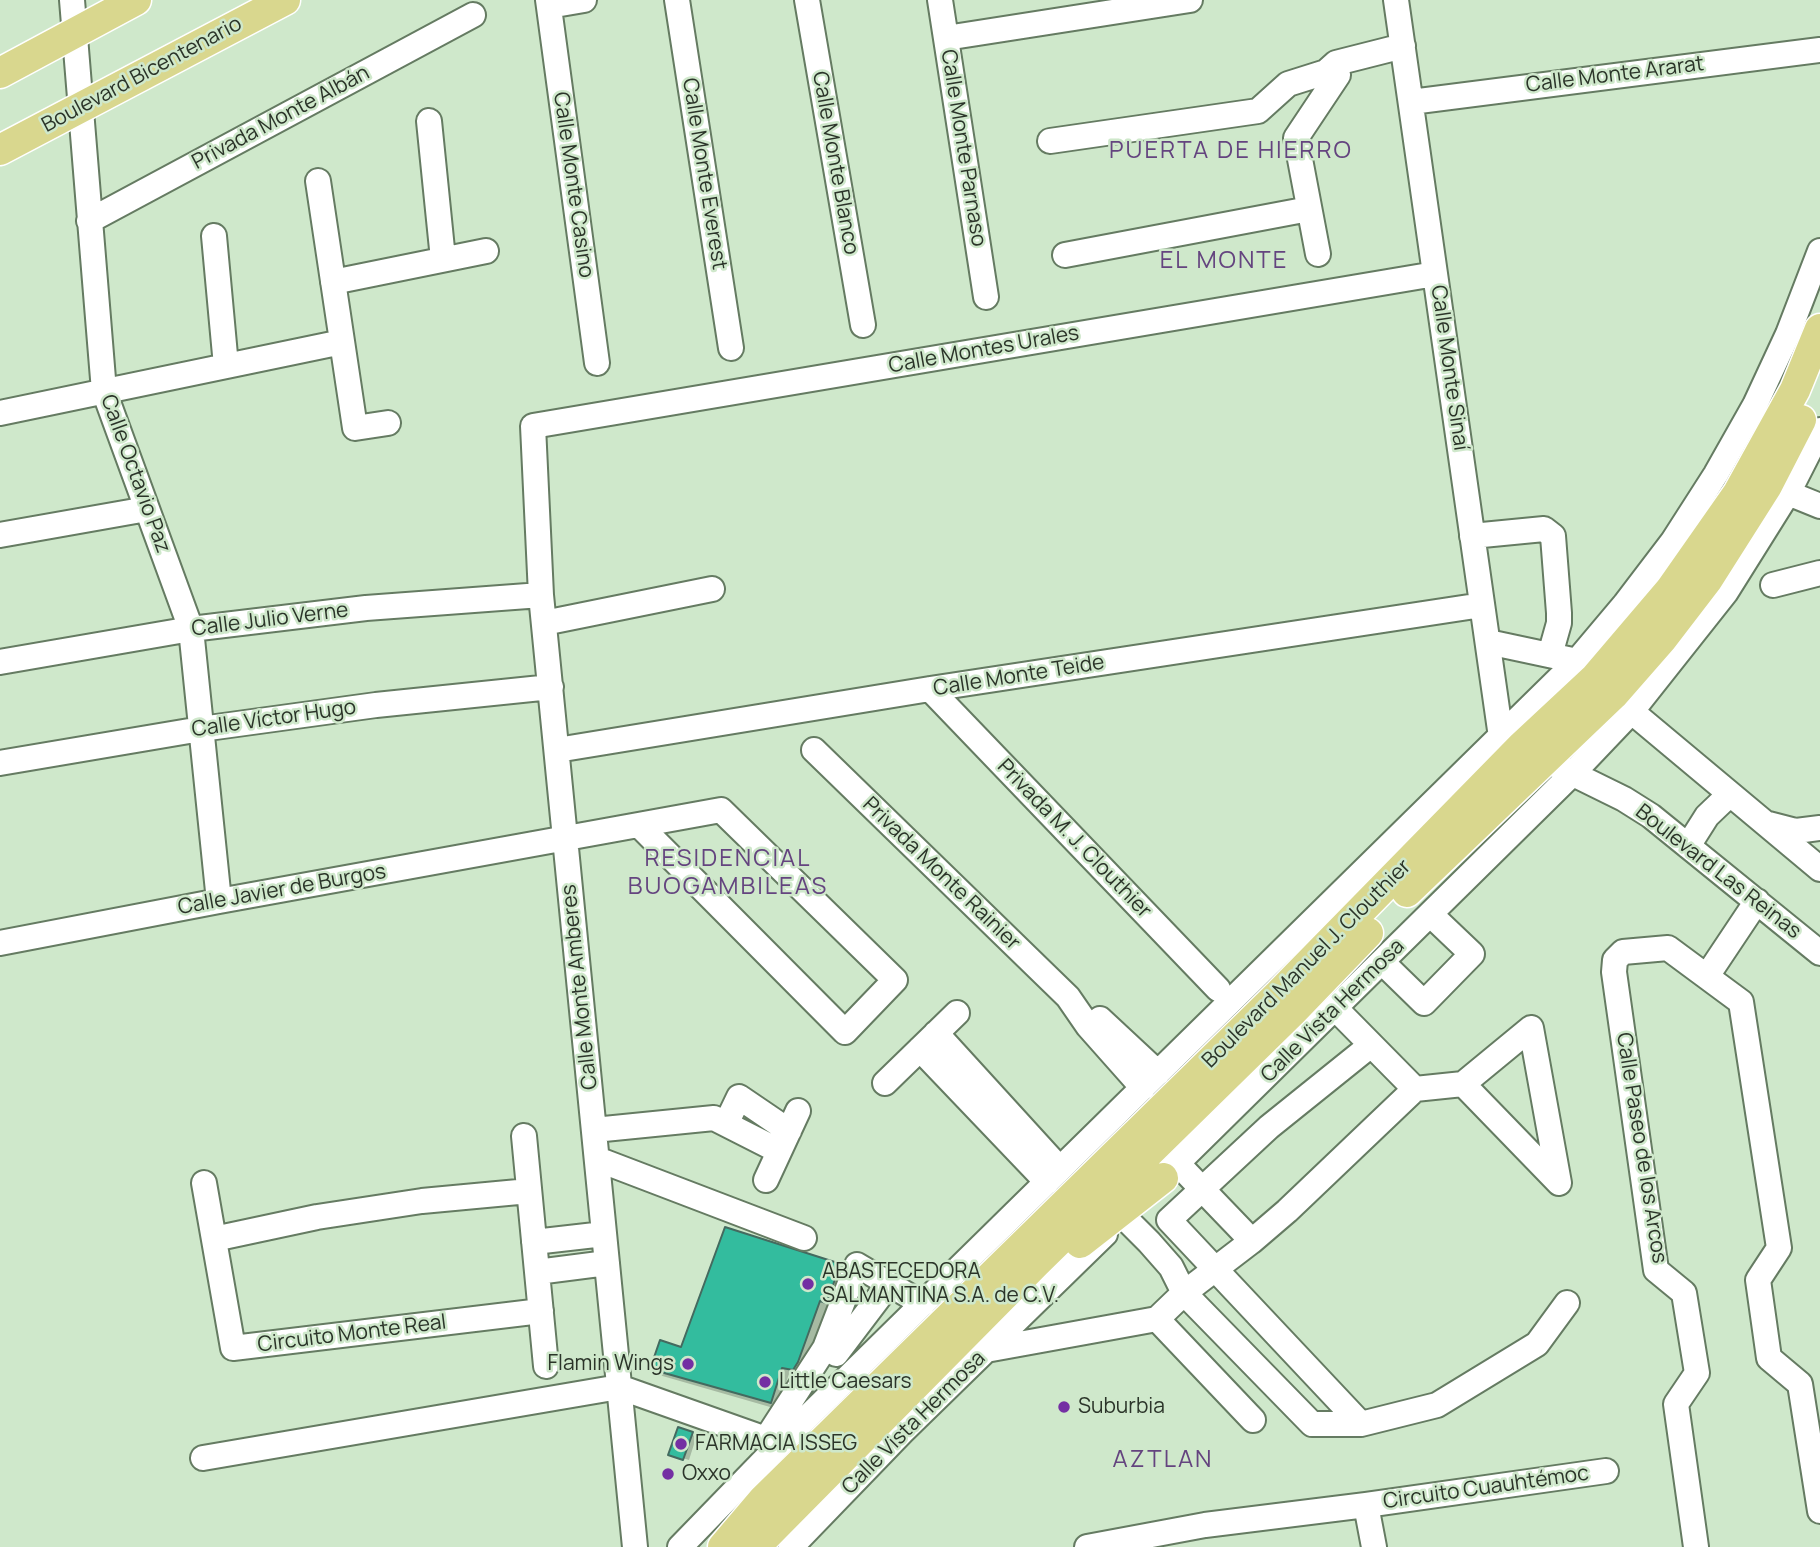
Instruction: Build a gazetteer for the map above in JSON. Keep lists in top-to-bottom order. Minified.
{"streets":{"main road":["Boulevard Bicentenario","Boulevard Manuel J. Clouthier"],"street":["Calle Monte Ararat","Privada Monte Albán","Calle Monte Parnaso","Calle Monte Blanco","Calle Monte Everest","Calle Monte Casino","Calle Montes Urales","Calle Monte Sinaí","Calle Octavio Paz","Calle Julio Verne","Calle Monte Teide","Calle Víctor Hugo","Privada M. J. Clouthier","Boulevard Las Reinas","Privada Monte Rainier","Calle Javier de Burgos","Calle Monte Amberes","Calle Vista Hermosa","Calle Paseo de los Arcos","Circuito Monte Real","Circuito Cuauhtémoc"]},"crossings":[["Boulevard Bicentenario","Calle Octavio Paz"],["Calle Monte Ararat","Calle Monte Sinaí"],["Privada Monte Albán","Calle Octavio Paz"],["Calle Montes Urales","Calle Monte Sinaí"],["Calle Montes Urales","Calle Monte Amberes"],["Calle Monte Sinaí","Calle Monte Teide"],["Calle Monte Sinaí","Boulevard Las Reinas"],["Calle Monte Sinaí","Boulevard Manuel J. Clouthier"],["Calle Monte Sinaí","Calle Vista Hermosa"],["Calle Octavio Paz","Calle Julio Verne"],["Calle Octavio Paz","Calle Víctor Hugo"],["Calle Octavio Paz","Calle Javier de Burgos"],["Calle Julio Verne","Calle Monte Amberes"],["Calle Monte Teide","Privada M. J. Clouthier"],["Calle Monte Teide","Calle Monte Amberes"],["Calle Víctor Hugo","Calle Monte Amberes"],["Boulevard Las Reinas","Boulevard Manuel J. Clouthier"],["Boulevard Las Reinas","Calle Vista Hermosa"],["Calle Javier de Burgos","Calle Monte Amberes"],["Boulevard Manuel J. Clouthier","Calle Vista Hermosa"]],"districts":["PUERTA DE HIERRO","EL MONTE","RESIDENCIAL BUOGAMBILEAS","AZTLAN"],"places":["ABASTECEDORA SALMANTINA S.A. de C.V.","Flamin Wings","Little Caesars","Suburbia","FARMACIA ISSEG","Oxxo"]}
